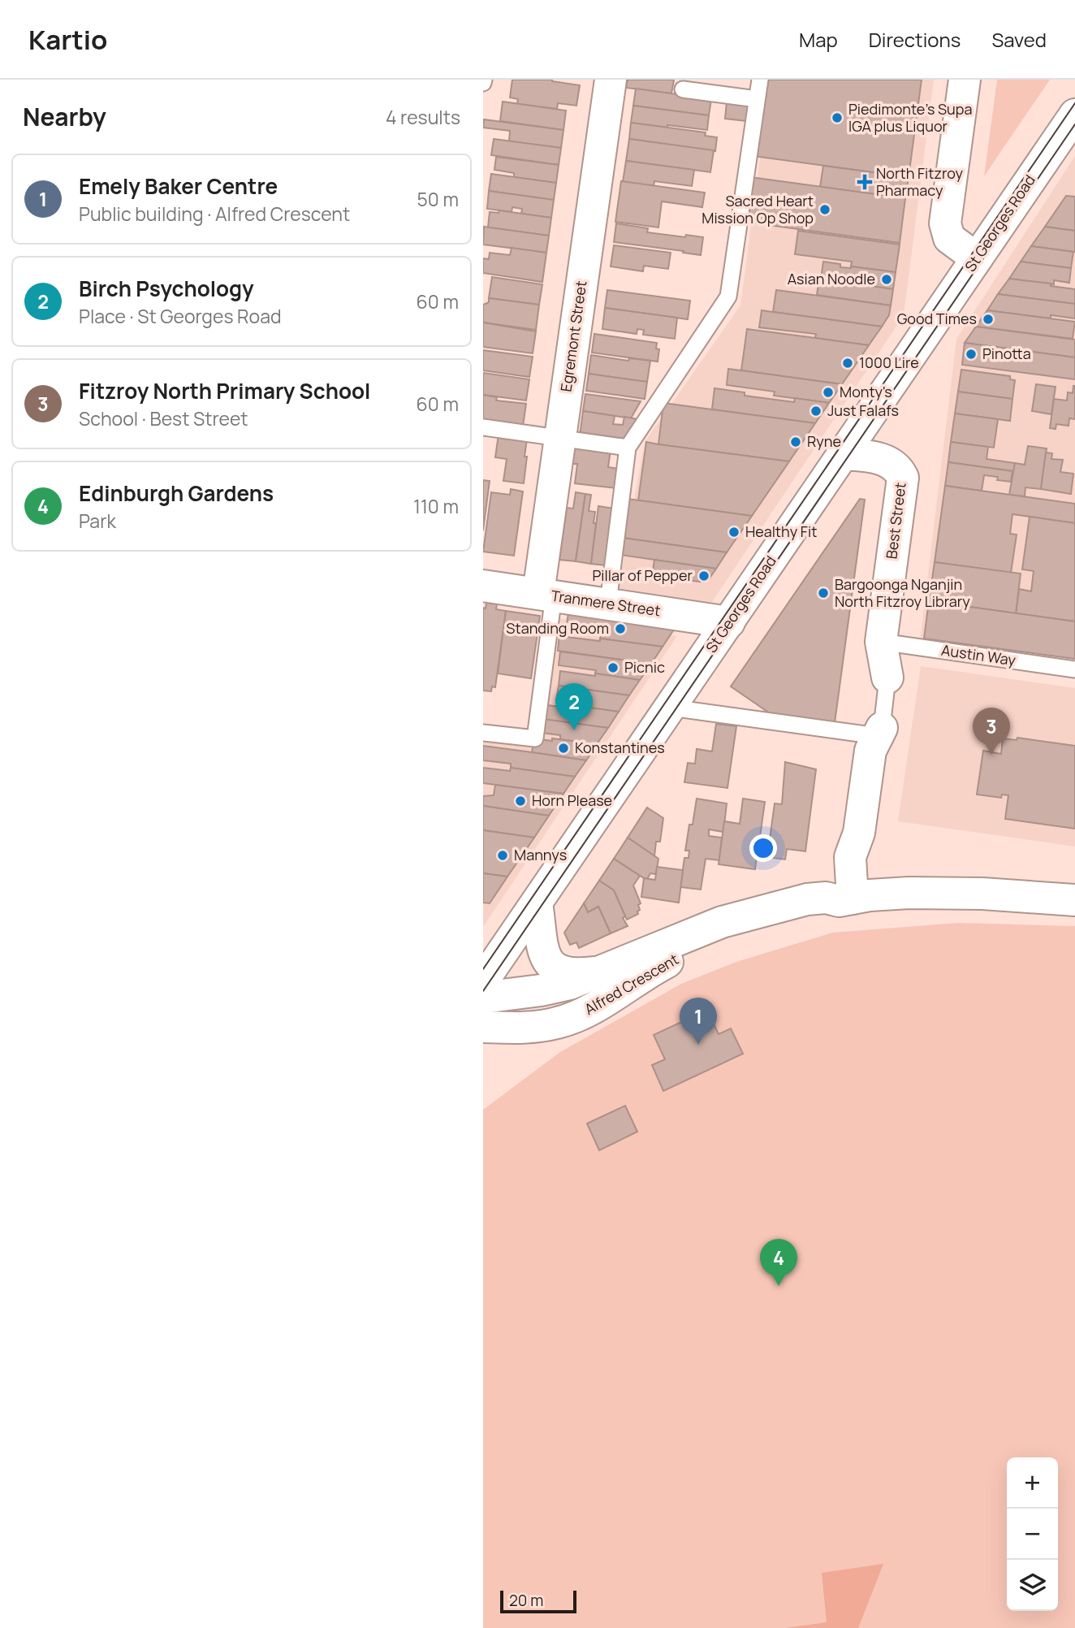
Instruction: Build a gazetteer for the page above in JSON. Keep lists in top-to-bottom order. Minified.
{"streets":{"main road":["St Georges Road","Egremont Street","Best Street","Tranmere Street","Alfred Crescent"],"lane":["Austin Way"]},"crossings":[["St Georges Road","Best Street"],["St Georges Road","Tranmere Street"],["Egremont Street","Tranmere Street"],["Best Street","Austin Way"],["Best Street","Alfred Crescent"]],"places":{"other":["Piedimonte's Supa IGA plus Liquor","Sacred Heart Mission Op Shop","Asian Noodle","Good Times","Pinotta","1000 Lire","Monty's","Just Falafs","Ryne","Healthy Fit","Pillar of Pepper","Bargoonga Nganjin North Fitzroy Library","Standing Room","Picnic","Konstantines","Horn Please","Mannys"],"health":["North Fitzroy Pharmacy"]},"scale_bar":"20 m","page":{"header":"Kartio","nav":["Map","Directions","Saved"],"heading":["Nearby","4 results"],"list":[{"mark":"1","name":"Emely Baker Centre","note":"Public building · Alfred Crescent","value":"50 m"},{"mark":"2","name":"Birch Psychology","note":"Place · St Georges Road","value":"60 m"},{"mark":"3","name":"Fitzroy North Primary School","note":"School · Best Street","value":"60 m"},{"mark":"4","name":"Edinburgh Gardens","note":"Park","value":"110 m"}],"pins":["2","3","1","4"],"map_buttons":["+","−"],"scale":"20 m"}}
